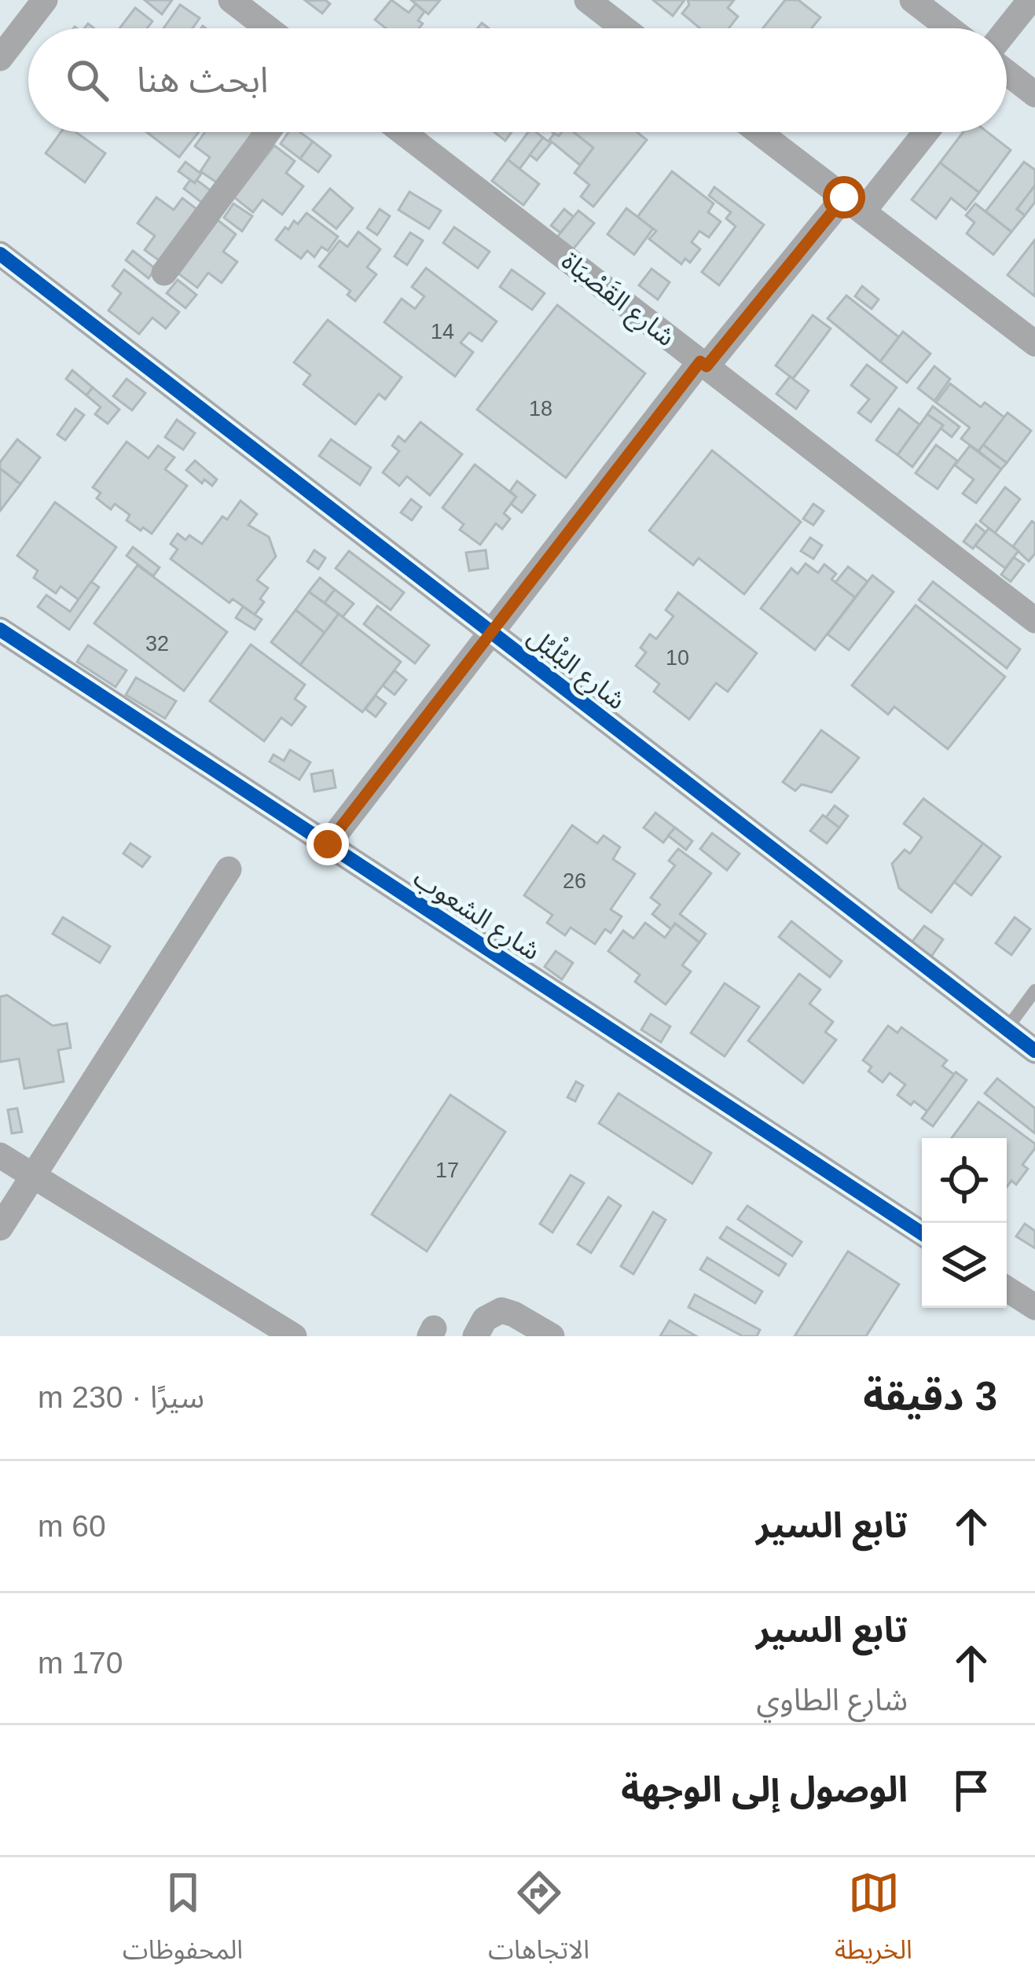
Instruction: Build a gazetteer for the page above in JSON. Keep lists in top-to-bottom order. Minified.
{"streets":{"street":["شارع القَصْبَاة","شارع البُلْبُل","شارع الشعوب"]},"house_numbers":["14","18","32","10","26","17"],"page":{"search":"ابحث هنا","heading":["3 دقيقة","سيرًا · 230 m"],"list":[["تابع السير","60 m"],["تابع السير","شارع الطاوي","170 m"],"الوصول إلى الوجهة"],"nav":["الخريطة","الاتجاهات","المحفوظات"]}}
